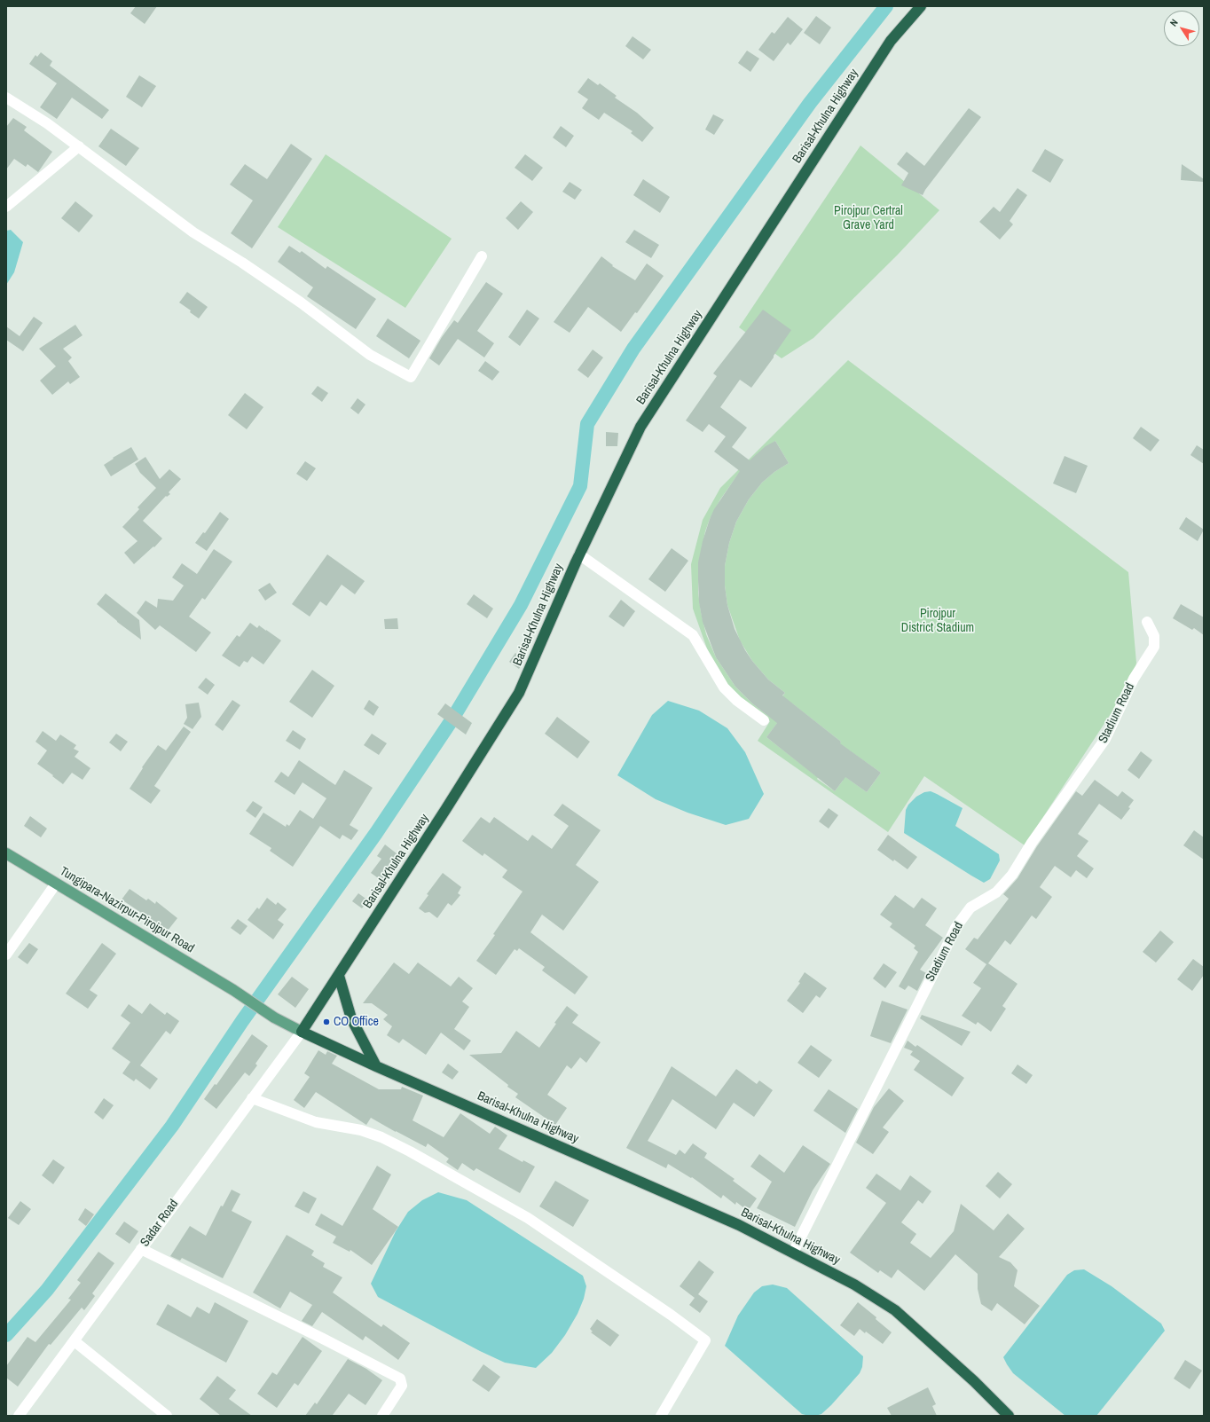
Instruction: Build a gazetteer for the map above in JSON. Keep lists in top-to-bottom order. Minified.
{"streets":{"highway":["Barisal-Khulna Highway"],"main road":["Tungipara-Nazirpur-Pirojpur Road"],"street":["Stadium Road","Sadar Road"]},"crossings":[["Barisal-Khulna Highway","Stadium Road"],["Barisal-Khulna Highway","Tungipara-Nazirpur-Pirojpur Road"],["Barisal-Khulna Highway","Sadar Road"],["Tungipara-Nazirpur-Pirojpur Road","Sadar Road"]],"parks":["Pirojpur Certral Grave Yard","Pirojpur District Stadium"],"places":["CO Office"],"north":"top left"}
